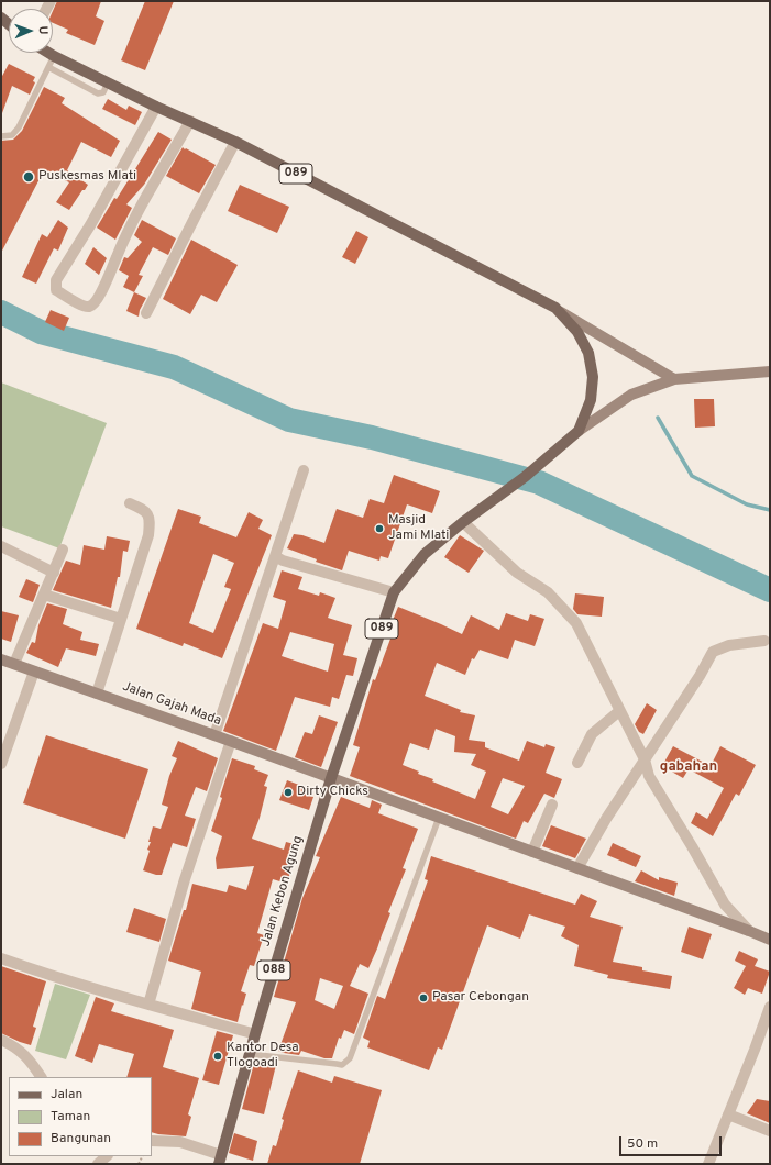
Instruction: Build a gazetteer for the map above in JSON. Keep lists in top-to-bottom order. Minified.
{"streets":{"main road":["089","Jalan Gajah Mada","Jalan Kebon Agung","088"]},"crossings":[["089","Jalan Gajah Mada"],["089","Jalan Kebon Agung"],["Jalan Gajah Mada","Jalan Kebon Agung"]],"districts":["gabahan"],"places":["Puskesmas Mlati","Masjid Jami Mlati","Dirty Chicks","Pasar Cebongan","Kantor Desa Tlogoadi"],"legend":["Jalan","Taman","Bangunan"],"scale_bar":"50 m","north":"right"}
